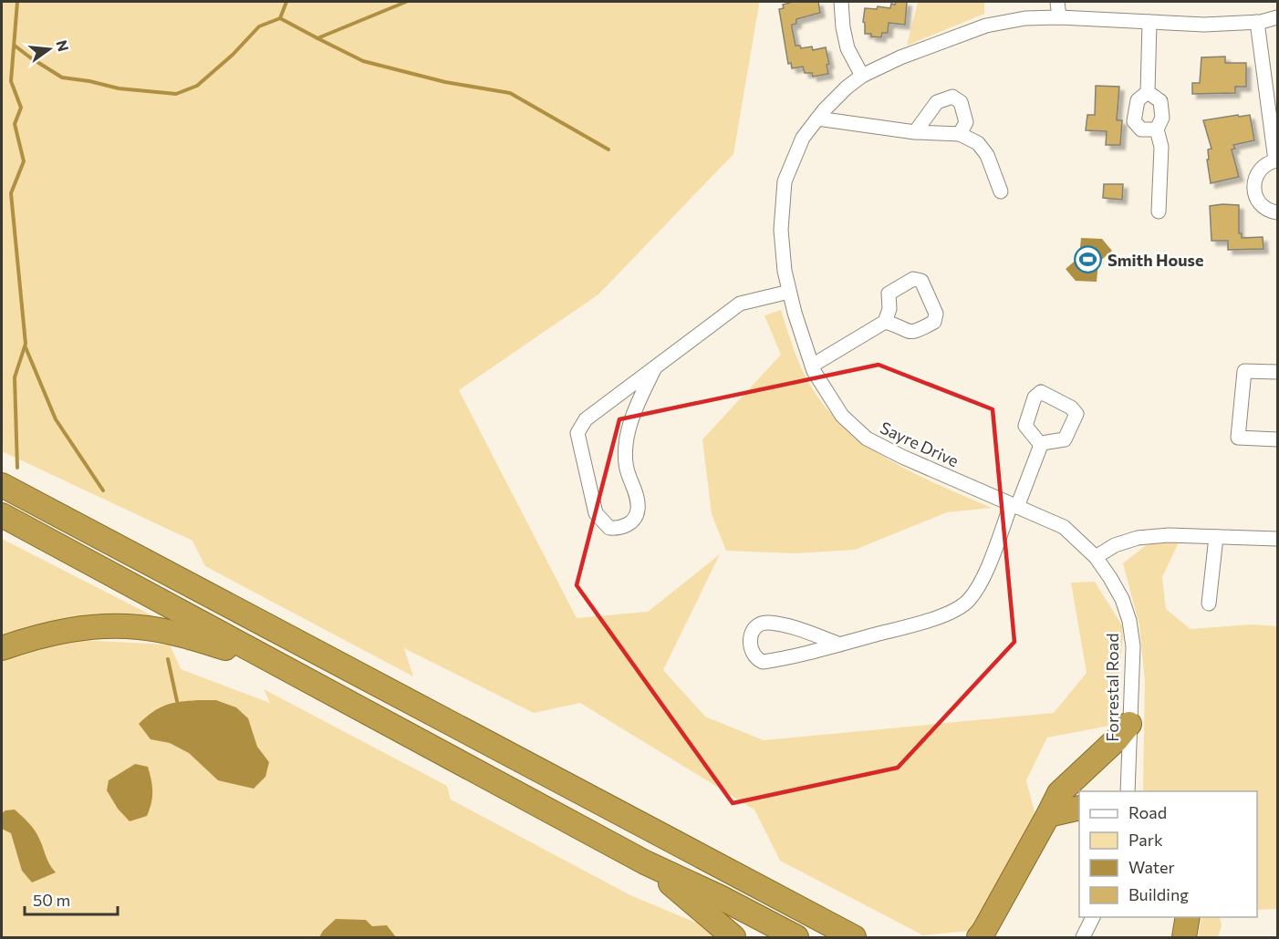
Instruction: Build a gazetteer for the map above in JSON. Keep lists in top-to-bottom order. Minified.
{"streets":{"street":["Sayre Drive","Forrestal Road"]},"crossings":[["Sayre Drive","Forrestal Road"]],"places":{"sports":["Smith House"]},"legend":["Road","Park","Water","Building"],"scale_bar":"50 m","north":"right"}
